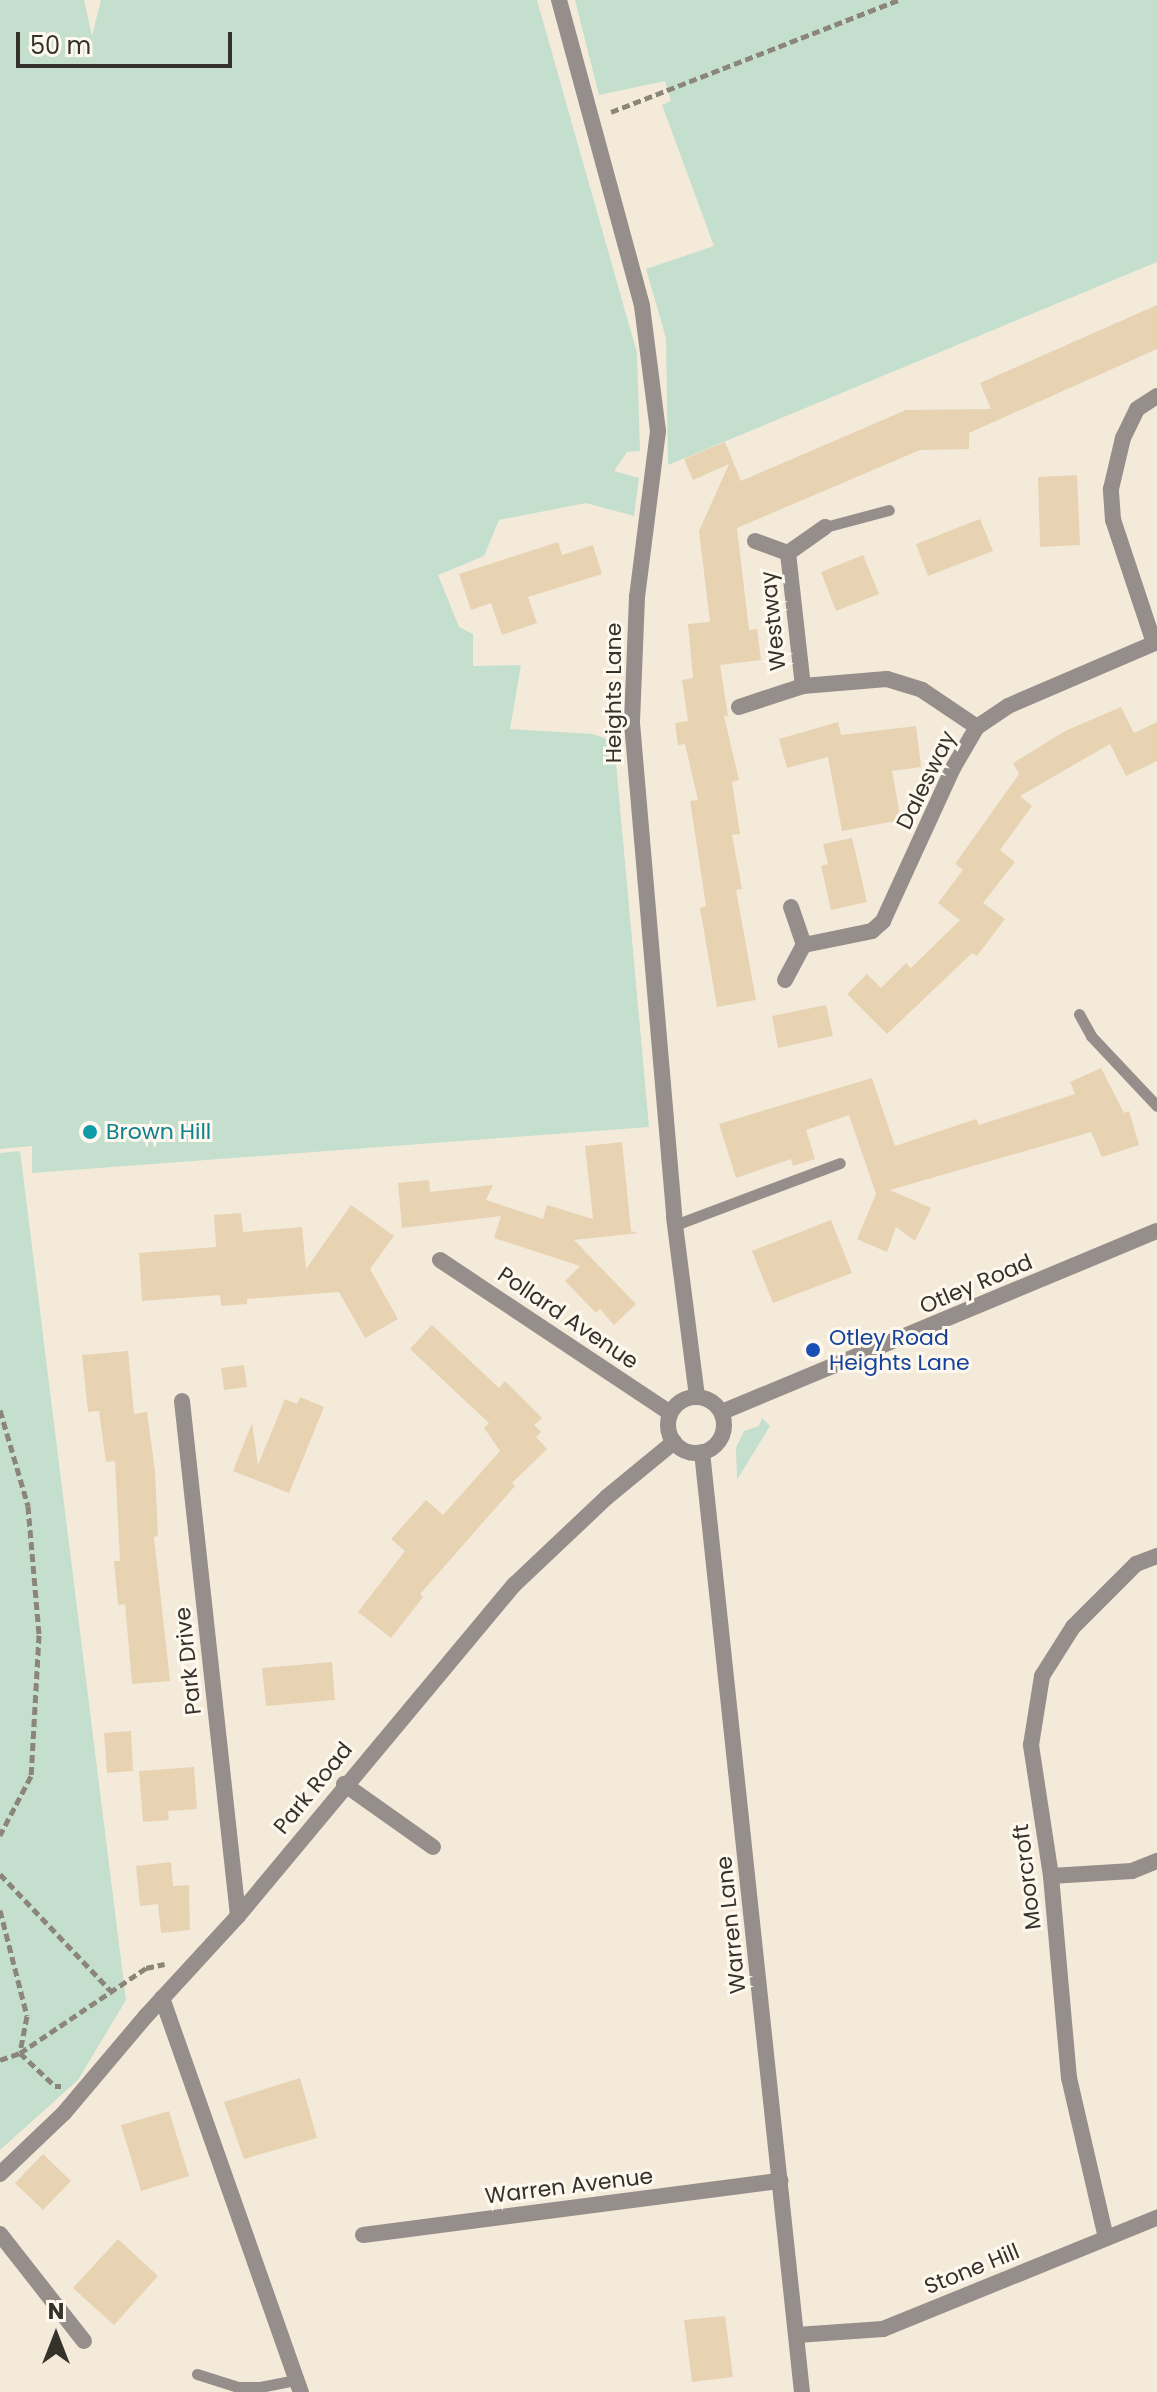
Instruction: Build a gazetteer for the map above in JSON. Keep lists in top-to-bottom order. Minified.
{"streets":{"street":["Westway","Heights Lane","Dalesway","Otley Road","Pollard Avenue","Park Drive","Park Road","Moorcroft","Warren Lane","Warren Avenue","Stone Hill"]},"crossings":[["Westway","Dalesway"],["Heights Lane","Otley Road"],["Heights Lane","Pollard Avenue"],["Heights Lane","Park Road"],["Heights Lane","Warren Lane"],["Otley Road","Pollard Avenue"],["Otley Road","Park Road"],["Otley Road","Warren Lane"],["Pollard Avenue","Park Road"],["Pollard Avenue","Warren Lane"],["Park Drive","Park Road"],["Park Road","Warren Lane"],["Moorcroft","Stone Hill"],["Warren Lane","Warren Avenue"],["Warren Lane","Stone Hill"]],"places":["Brown Hill","Otley Road Heights Lane"],"scale_bar":"50 m","north":"top"}
